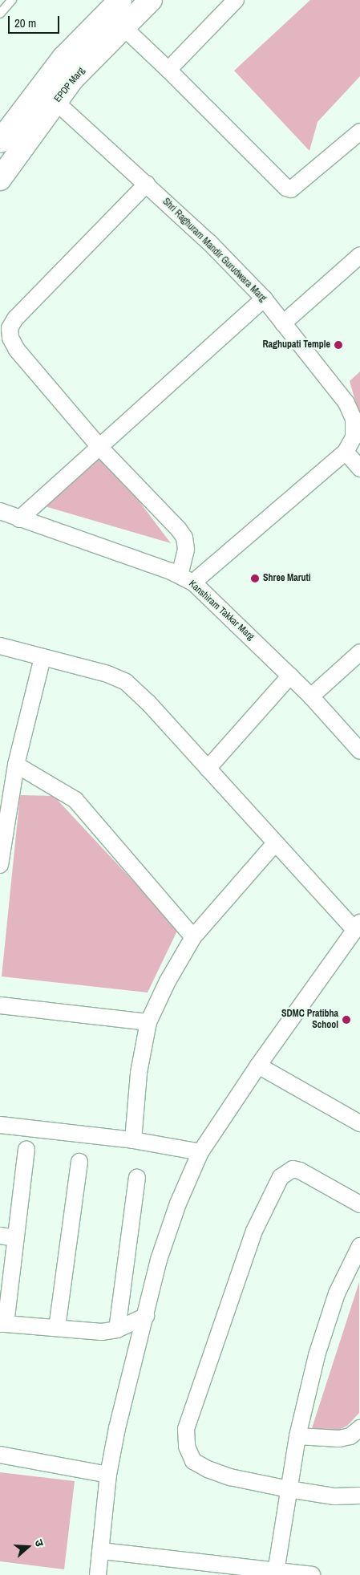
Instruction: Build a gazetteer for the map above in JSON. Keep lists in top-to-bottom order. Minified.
{"streets":{"main road":["EPDP Marg"],"street":["Shri Raghuram Mandir Gurudwara Marg","Kanshiram Takkar Marg"]},"crossings":[["EPDP Marg","Shri Raghuram Mandir Gurudwara Marg"],["Shri Raghuram Mandir Gurudwara Marg","Kanshiram Takkar Marg"]],"places":["Raghupati Temple","Shree Maruti","SDMC Pratibha School"],"scale_bar":"20 m","north":"right"}
